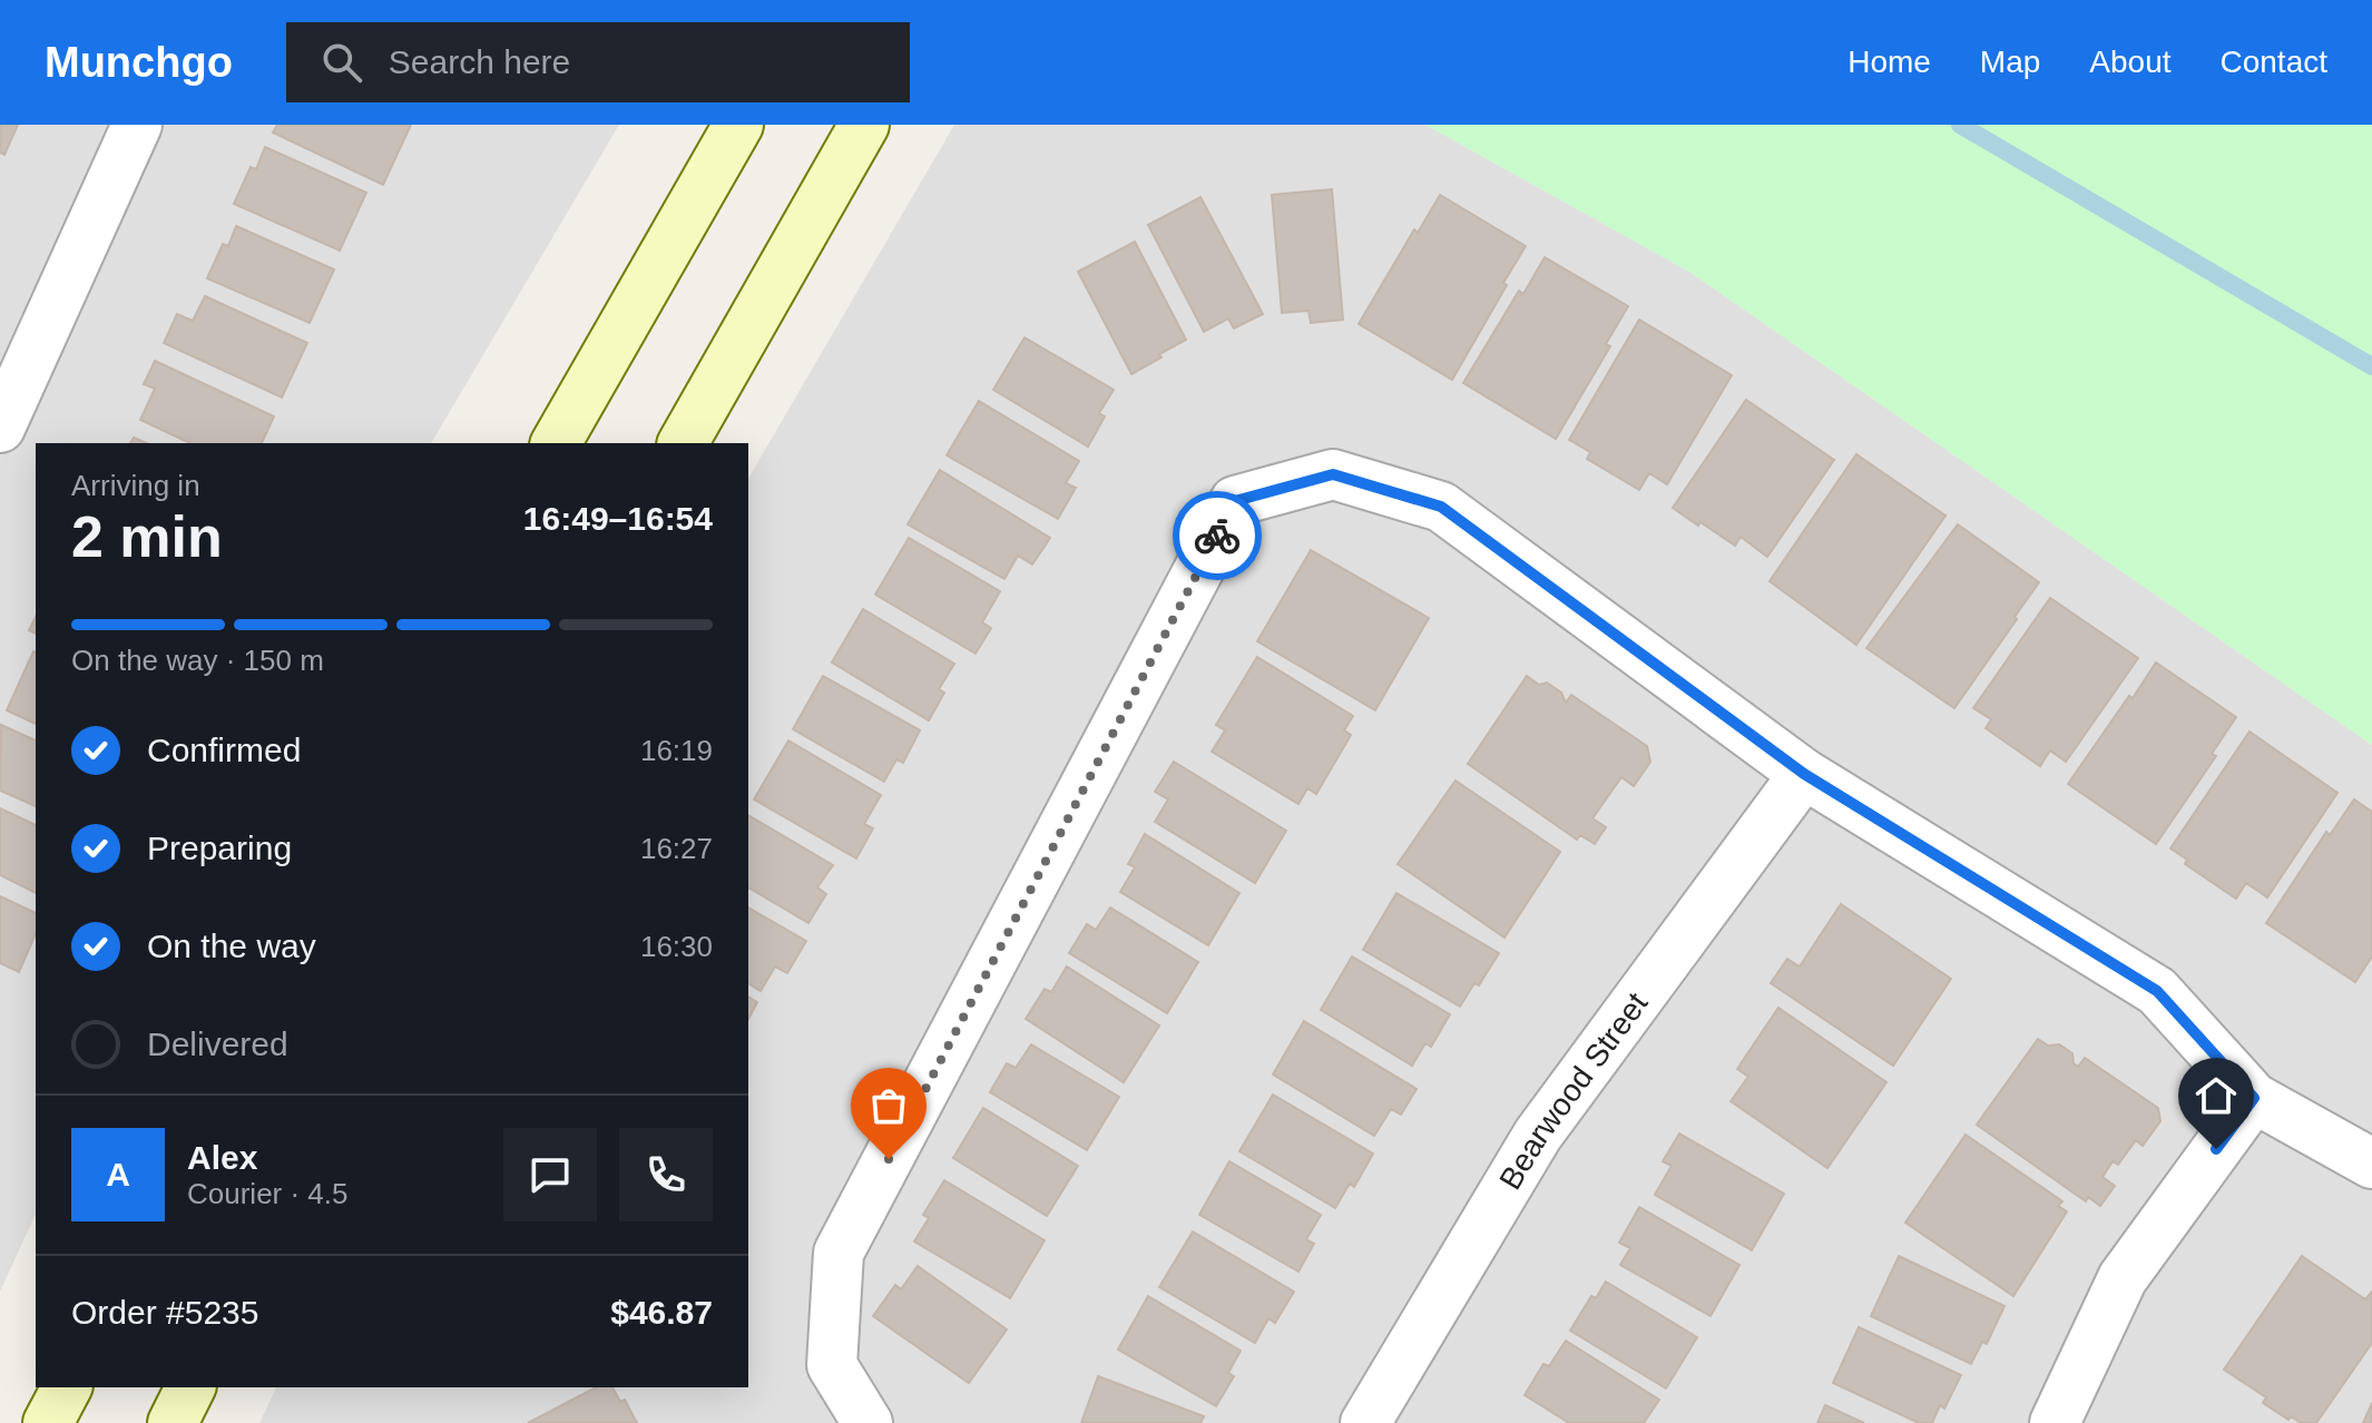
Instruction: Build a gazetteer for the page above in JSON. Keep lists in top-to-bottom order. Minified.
{"streets":{"street":["Bearwood Street"]},"page":{"header":"Munchgo","search":"Search here","nav":["Home","Map","About","Contact"],"heading":["2 min","Arriving in","16:49–16:54"],"panel":["Alex","Courier · 4.5","Order #5235","$46.87"],"bar":"On the way · 150 m","list":[["Confirmed","16:19"],["Preparing","16:27"],["On the way","16:30"],"Delivered"],"round":"A"}}
